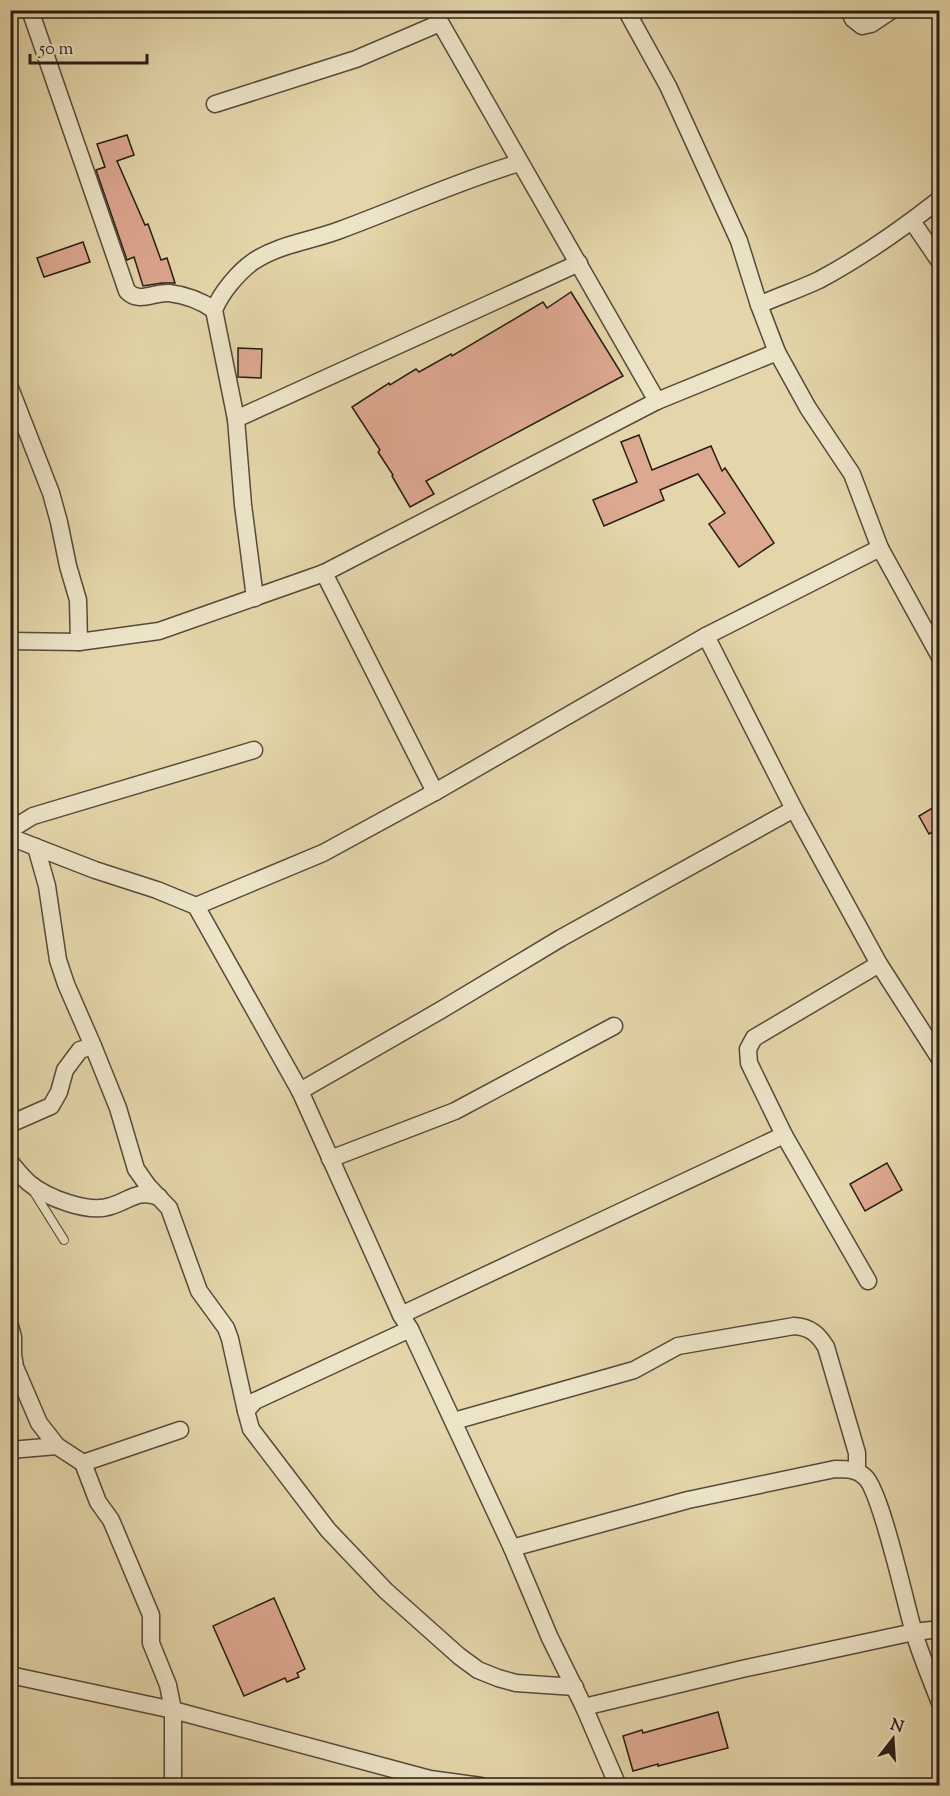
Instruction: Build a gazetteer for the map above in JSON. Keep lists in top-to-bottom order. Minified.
{"scale_bar":"50 m","north":"top"}
